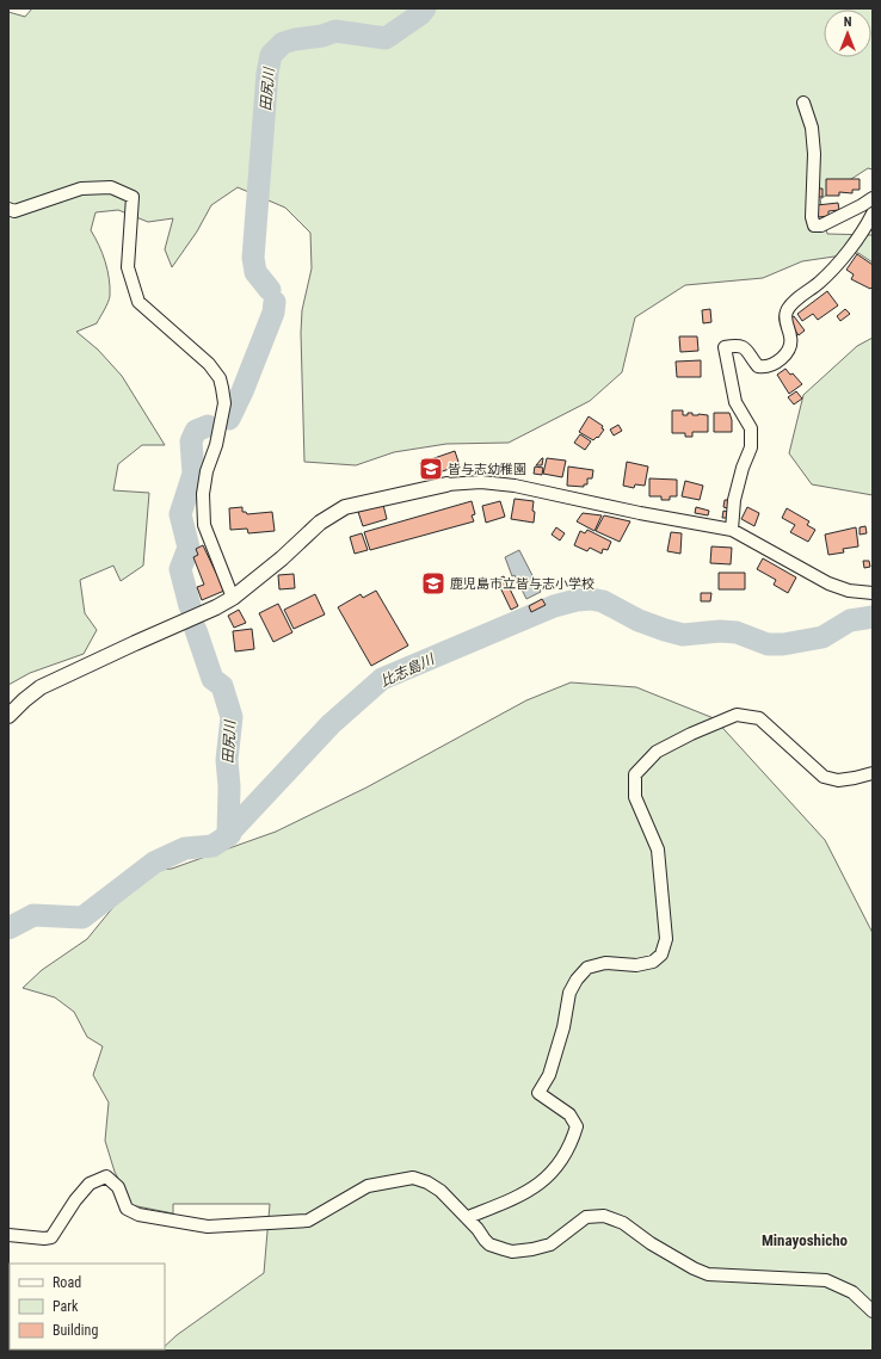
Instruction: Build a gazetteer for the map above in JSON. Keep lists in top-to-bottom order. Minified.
{"districts":["Minayoshicho"],"water":["田尻川","比志島川"],"places":{"school or university":["皆与志幼稚園","鹿児島市立皆与志小学校"]},"legend":["Road","Park","Building"],"north":"top"}
